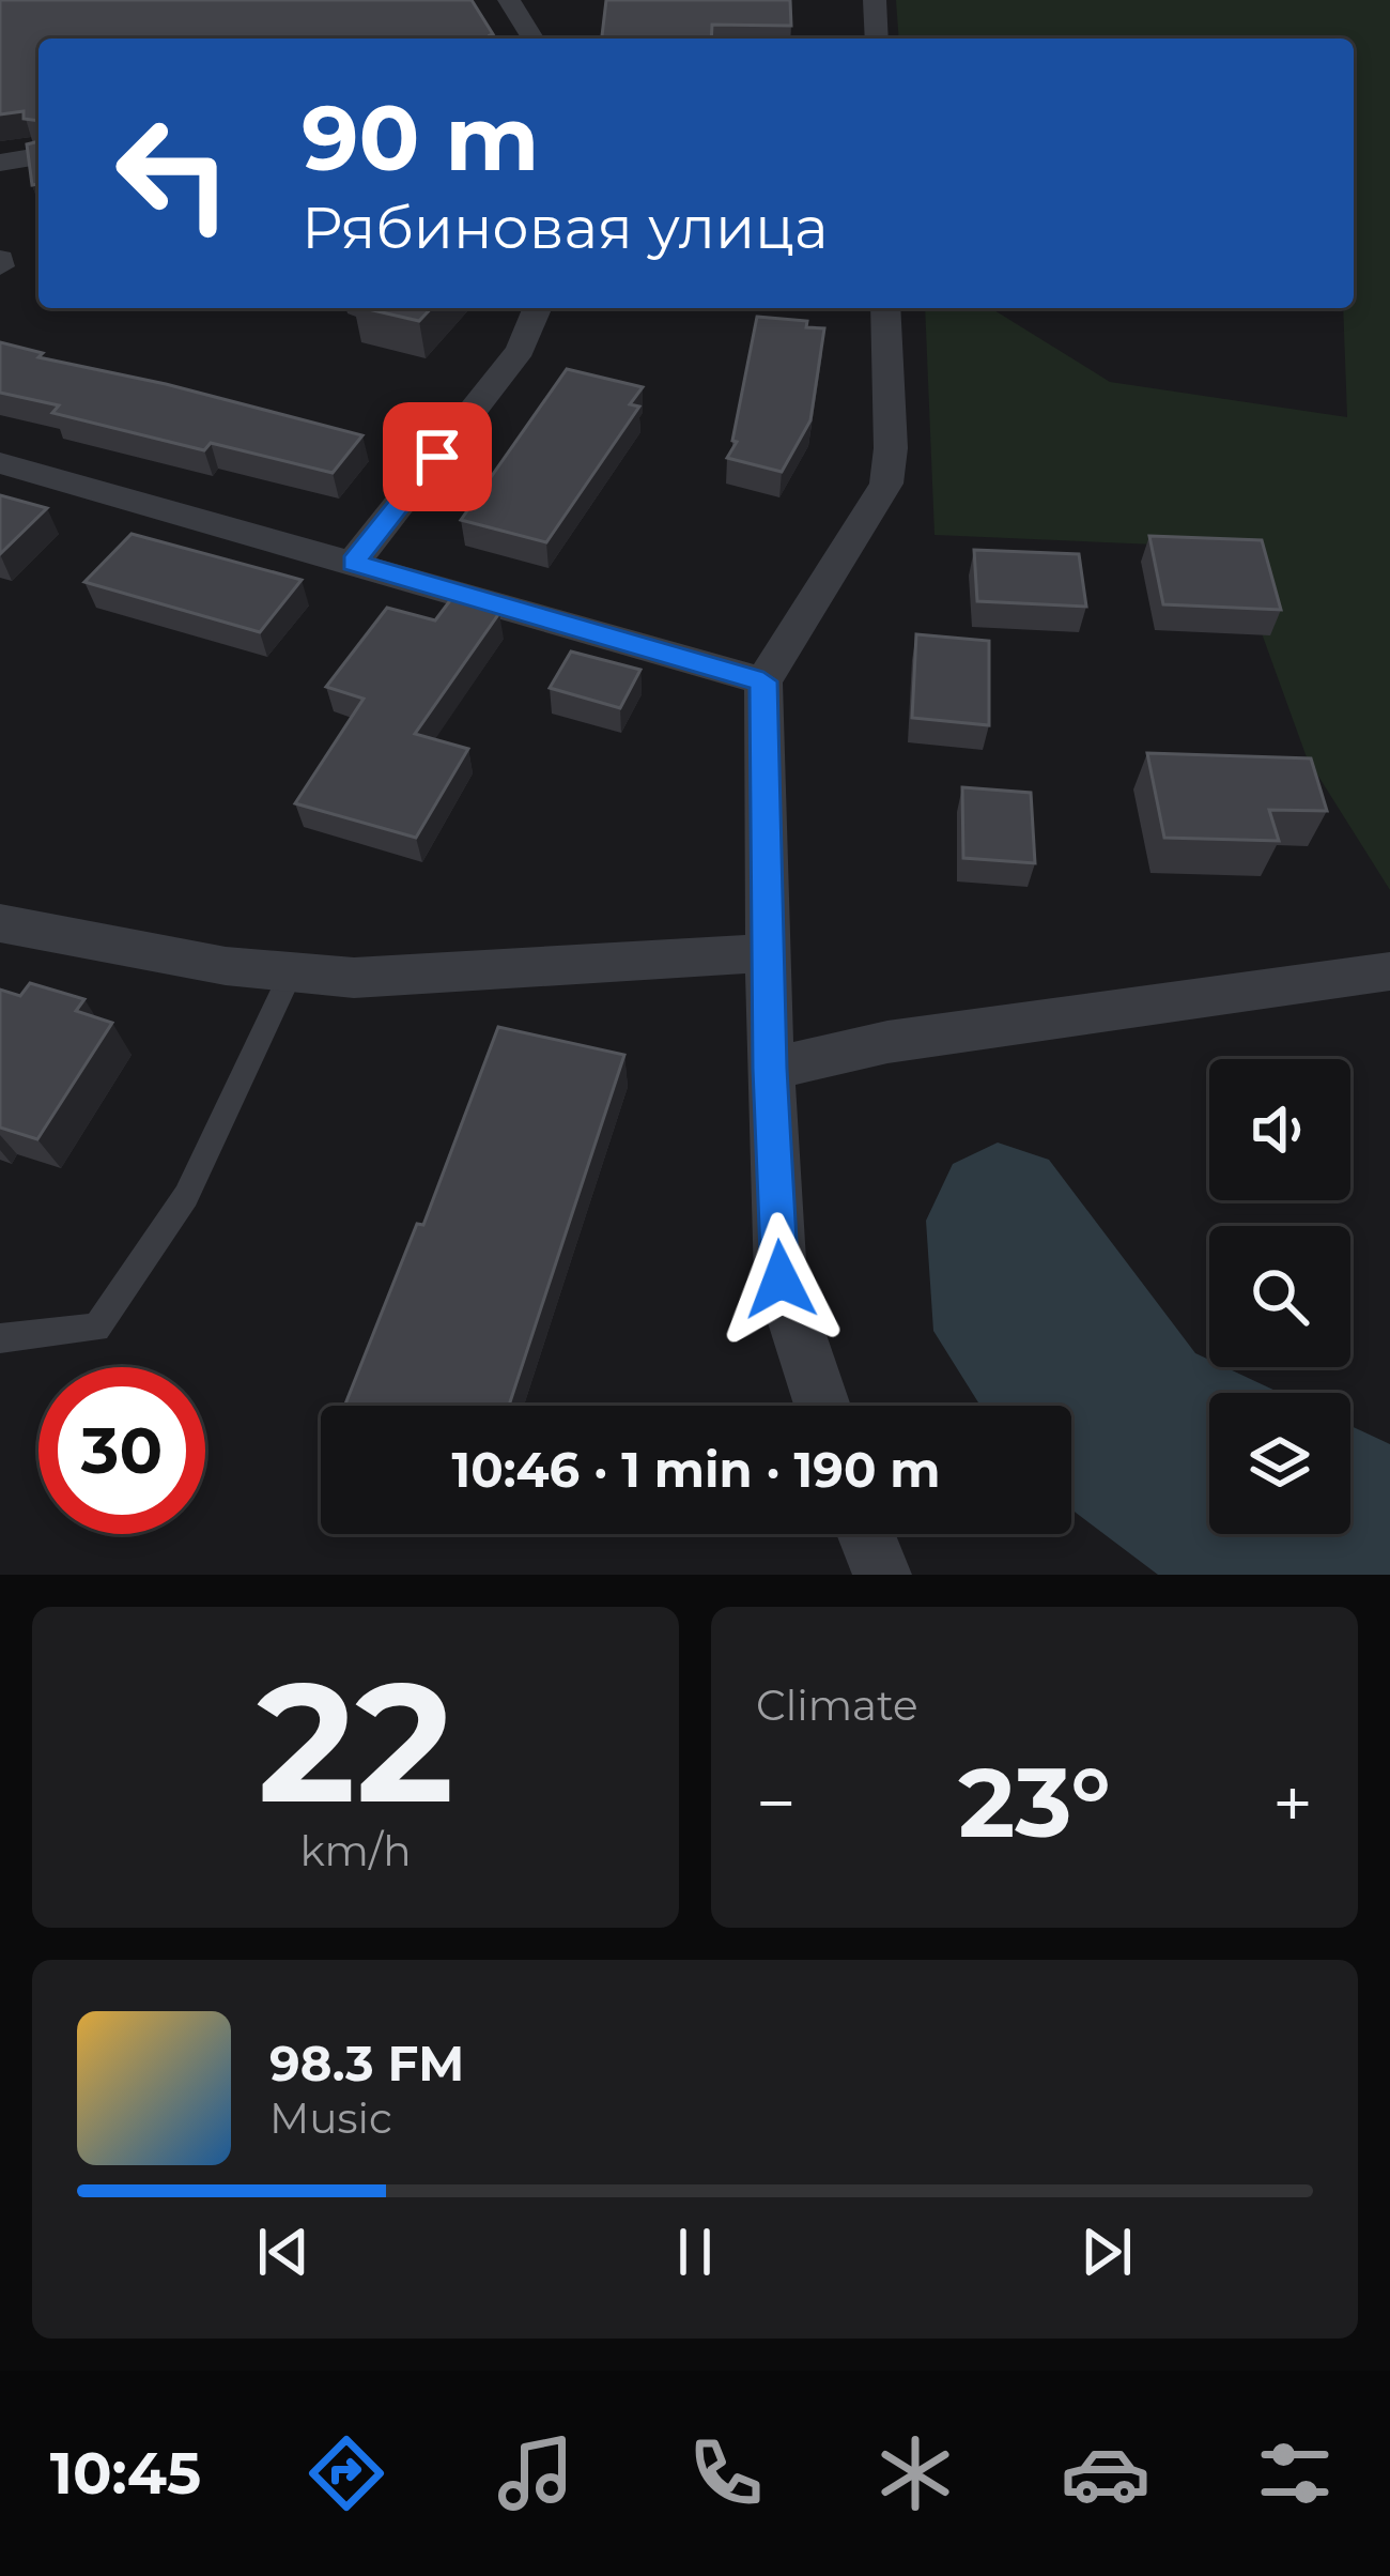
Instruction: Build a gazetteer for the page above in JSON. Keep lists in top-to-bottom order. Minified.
{"page":{"turn":["90 m","Рябиновая улица"],"limit":"30","trip":"10:46 · 1 min · 190 m","tile":[["22","km/h"],"Climate"],"heat":["−","23°","+"],"song":["98.3 FM","Music"],"tabs":"10:45"}}
